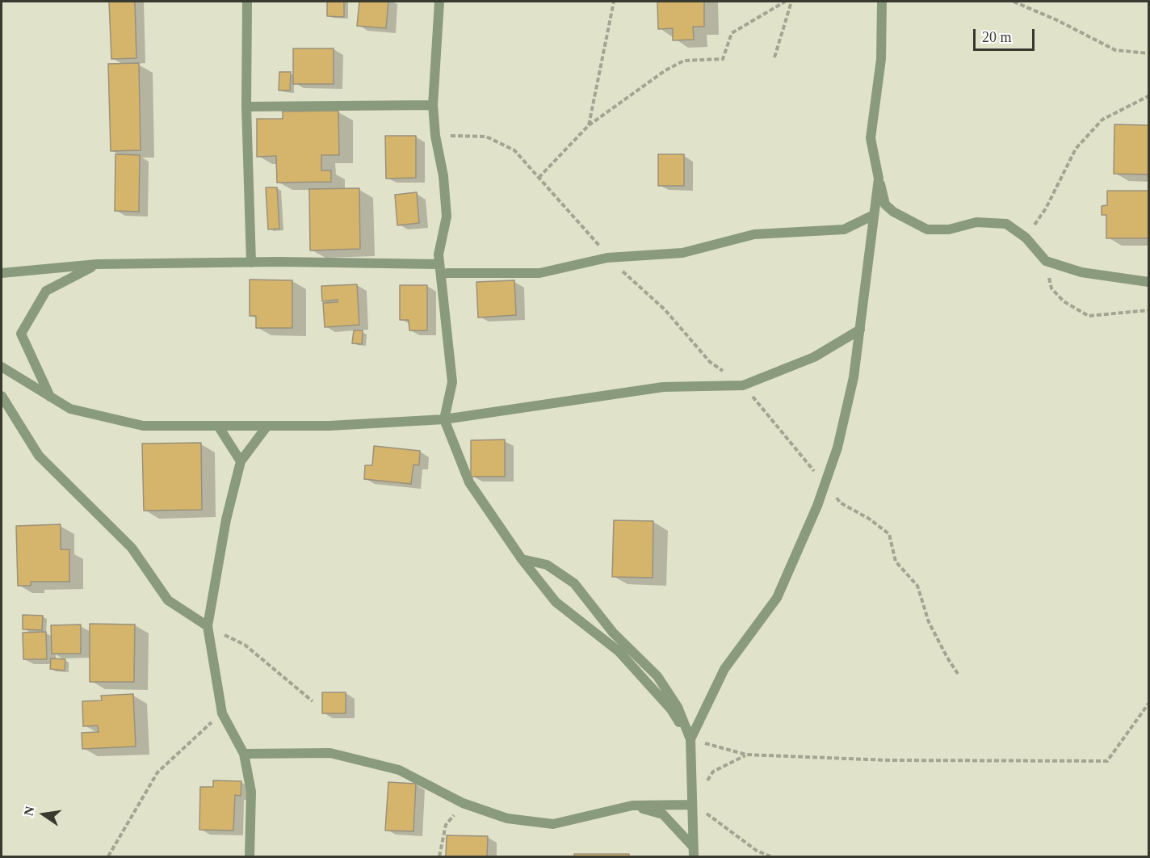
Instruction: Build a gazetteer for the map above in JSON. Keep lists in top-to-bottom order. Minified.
{"scale_bar":"20 m","north":"left"}
